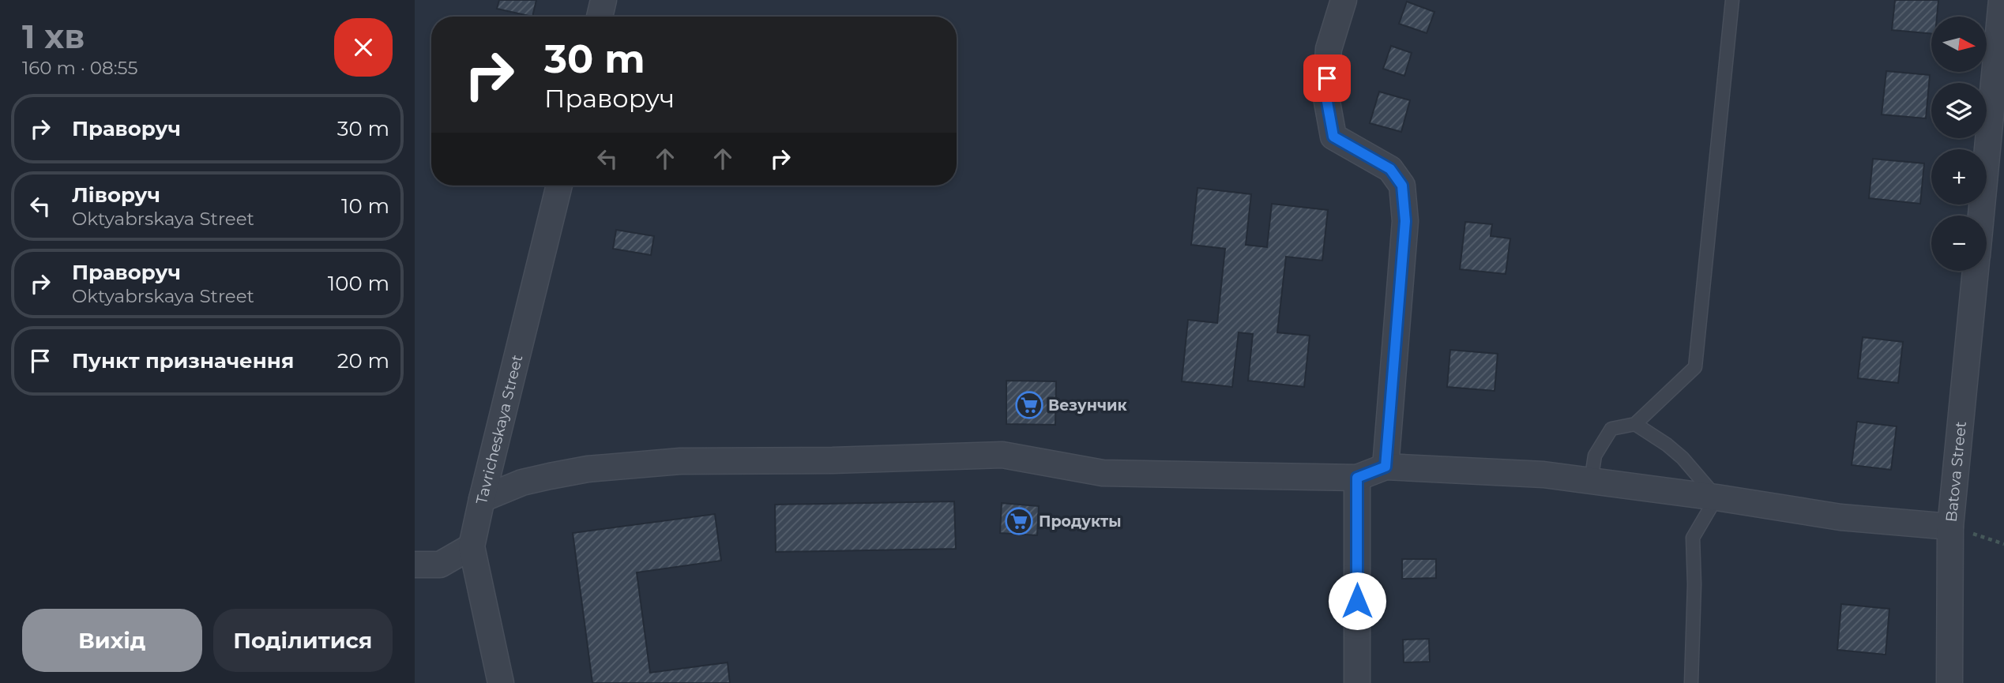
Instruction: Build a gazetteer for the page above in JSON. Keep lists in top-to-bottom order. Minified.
{"streets":{"street":["Tavricheskaya Street","Batova Street"]},"places":{"supermarket":["Везунчик","Продукты"]},"north":"right","page":{"heading":["1 хв","160 m · 08:55"],"map_buttons":["+","−"],"turn":["30 m","Праворуч"],"list":[{"name":"Праворуч","value":"30 m"},{"name":"Ліворуч","note":"Oktyabrskaya Street","value":"10 m"},{"name":"Праворуч","note":"Oktyabrskaya Street","value":"100 m"},{"name":"Пункт призначення","value":"20 m"}],"buttons":["Вихід","Поділитися"]}}
